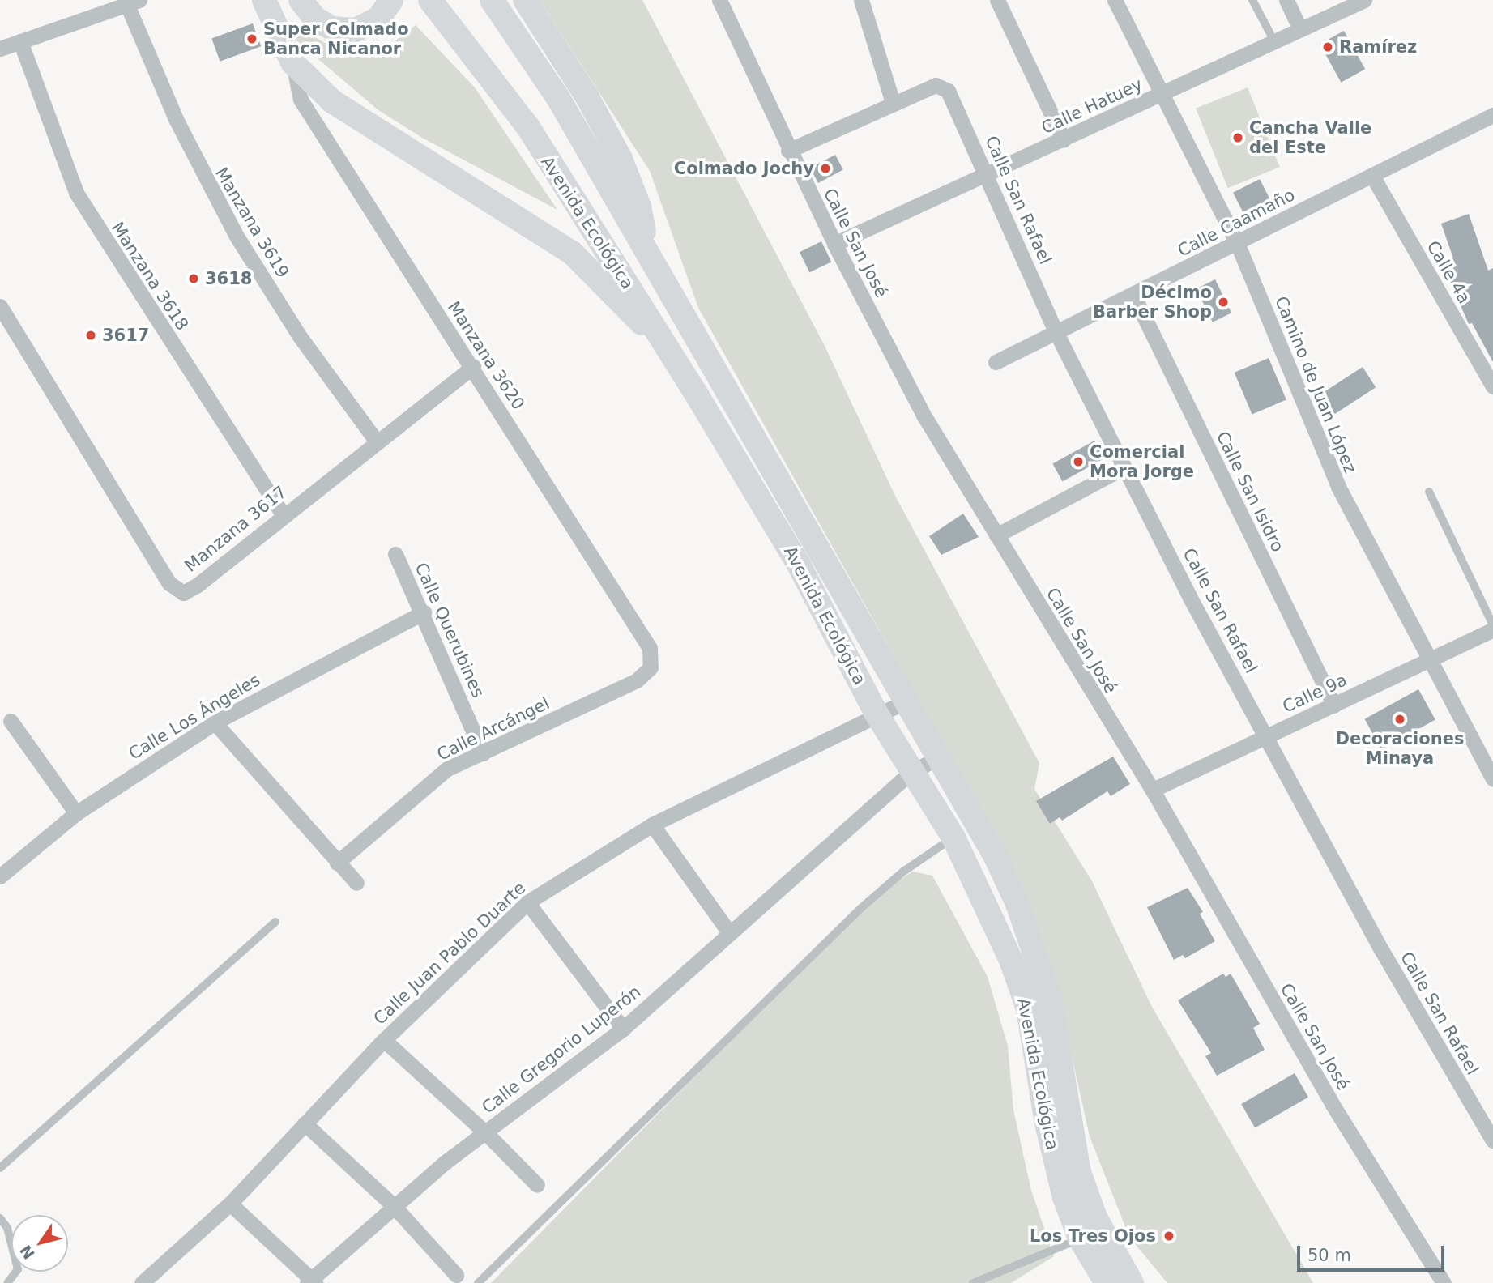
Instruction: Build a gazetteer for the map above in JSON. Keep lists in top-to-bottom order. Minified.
{"streets":{"main road":["Avenida Ecológica"],"street":["Calle Hatuey","Calle San Rafael","Manzana 3619","Calle Caamaño","Calle San José","Calle 4a","Manzana 3618","Manzana 3620","Camino de Juan López","Calle San Isidro","Manzana 3617","Calle Querubines","Calle 9a","Calle Los Ángeles","Calle Arcángel","Calle Juan Pablo Duarte","Calle Gregorio Luperón"]},"crossings":[["Calle Hatuey","Calle San Rafael"],["Calle Hatuey","Calle San José"],["Calle Hatuey","Camino de Juan López"],["Calle San Rafael","Calle Caamaño"],["Calle San Rafael","Calle 9a"],["Manzana 3619","Manzana 3617"],["Avenida Ecológica","Calle Juan Pablo Duarte"],["Avenida Ecológica","Calle Gregorio Luperón"],["Calle Caamaño","Calle 4a"],["Calle Caamaño","Camino de Juan López"],["Calle Caamaño","Calle San Isidro"],["Calle San José","Calle 9a"],["Manzana 3618","Manzana 3617"],["Manzana 3620","Manzana 3617"],["Manzana 3620","Calle Arcángel"],["Camino de Juan López","Calle 9a"],["Calle San Isidro","Calle 9a"],["Calle Querubines","Calle Los Ángeles"],["Calle Querubines","Calle Arcángel"]],"places":["Super Colmado Banca Nicanor","Ramírez","Cancha Valle del Este","Colmado Jochy","3618","Décimo Barber Shop","3617","Comercial Mora Jorge","Decoraciones Minaya","Los Tres Ojos"],"scale_bar":"50 m","north":"bottom left"}
